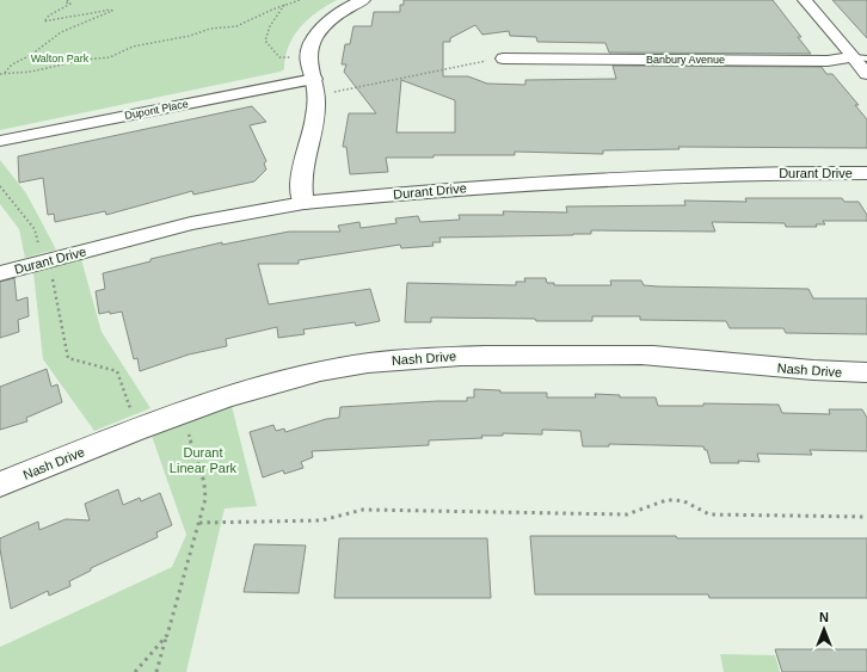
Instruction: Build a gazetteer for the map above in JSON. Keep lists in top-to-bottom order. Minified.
{"streets":{"street":["Banbury Avenue","Dupont Place","Durant Drive","Nash Drive"]},"parks":["Walton Park","Durant Linear Park"],"north":"top"}
